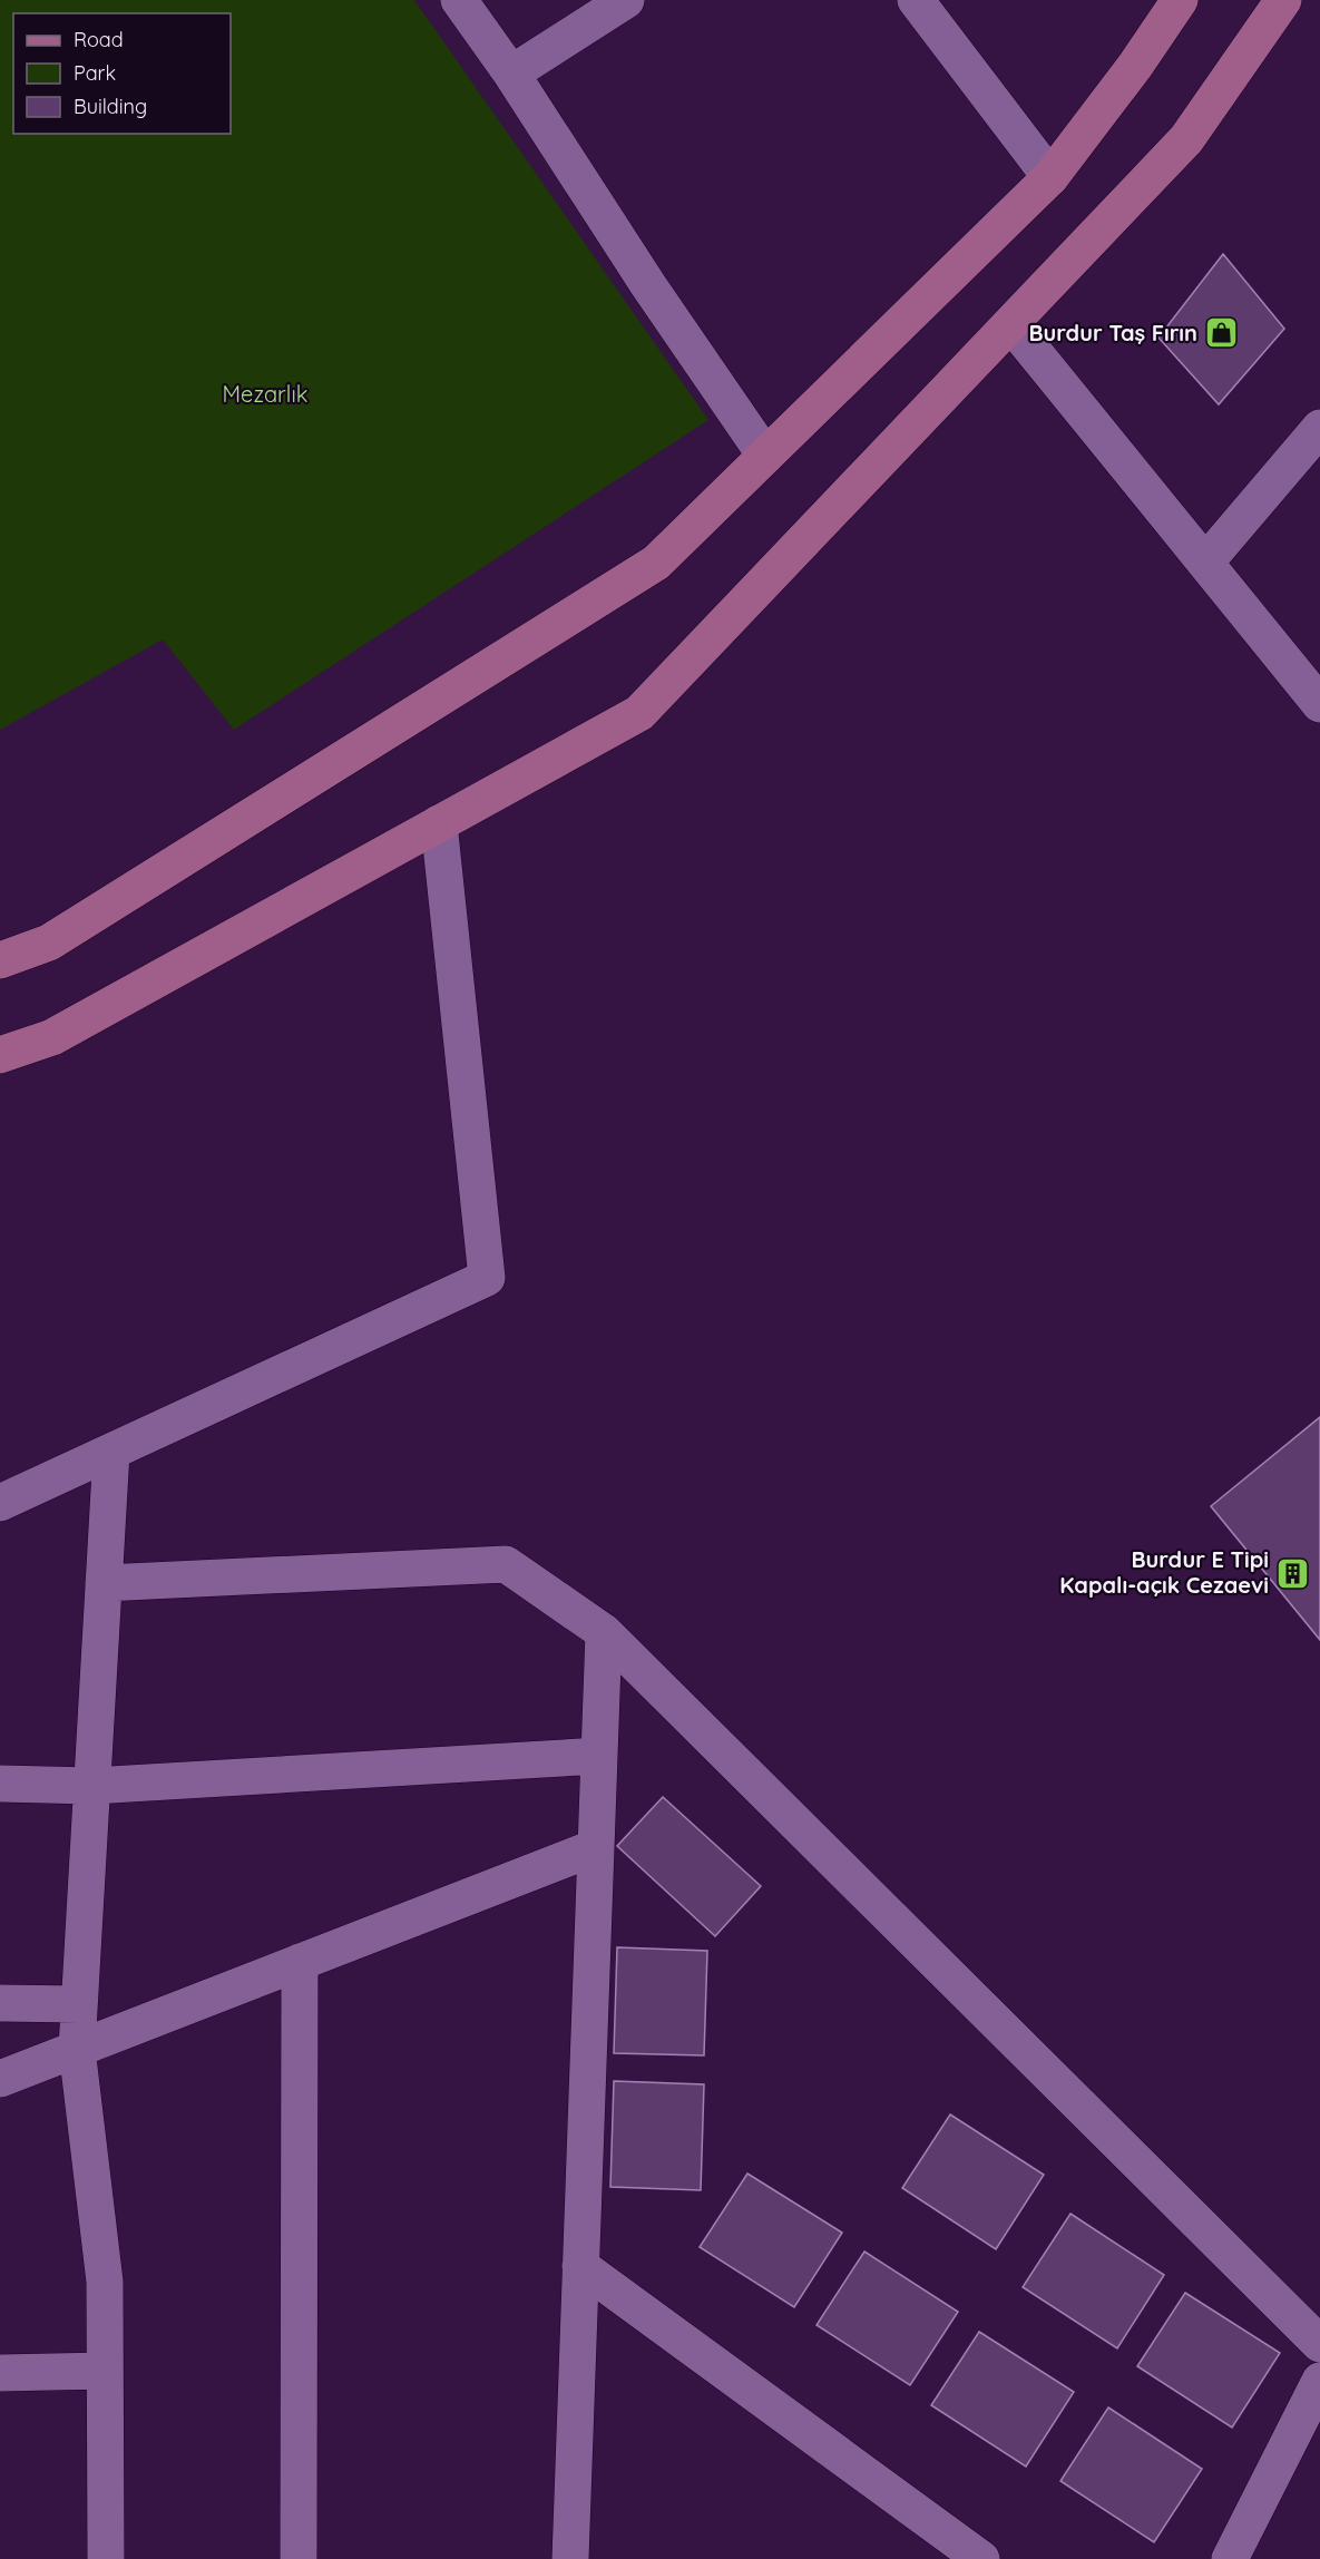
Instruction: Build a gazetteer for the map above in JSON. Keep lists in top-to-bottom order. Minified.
{"parks":["Mezarlık"],"places":{"shop":["Burdur Taş Fırın"],"building":["Burdur E Tipi Kapalı-açık Cezaevi"]},"legend":["Road","Park","Building"]}
